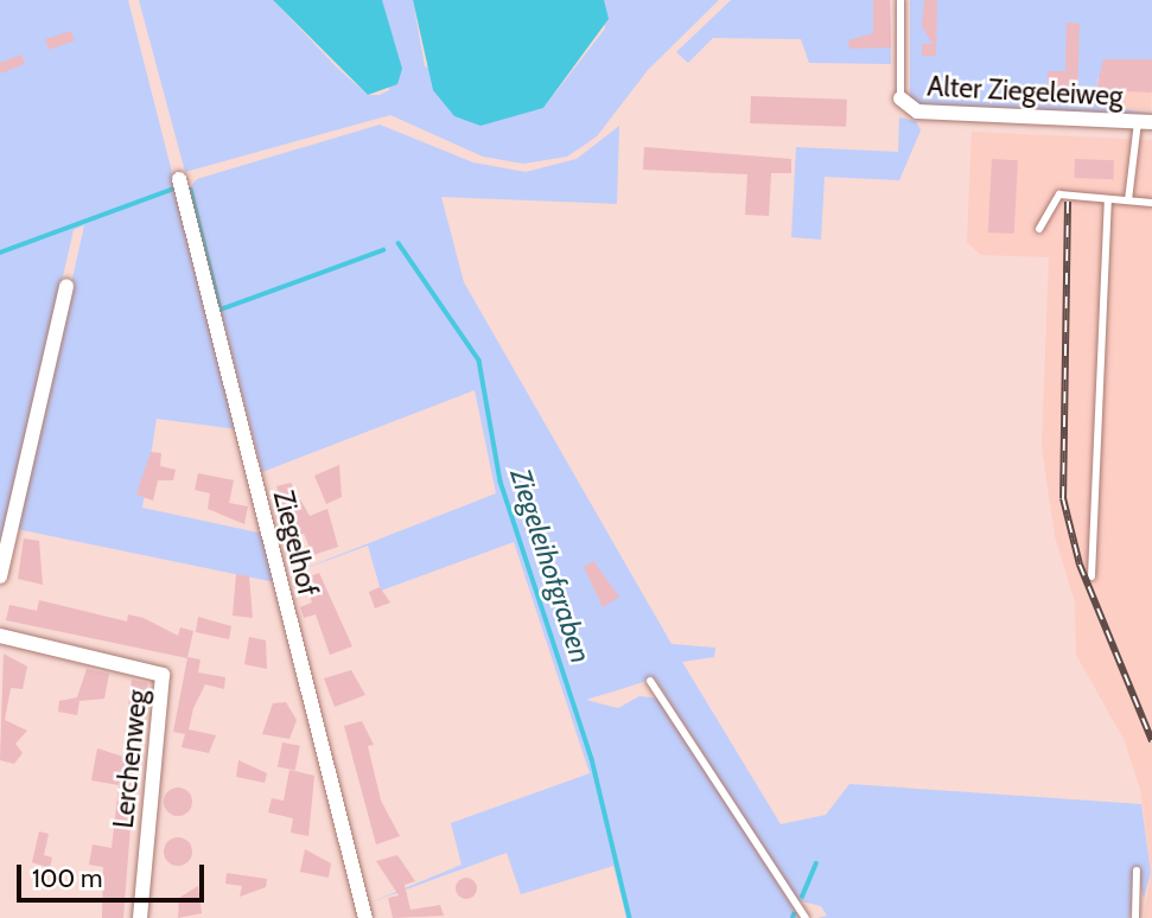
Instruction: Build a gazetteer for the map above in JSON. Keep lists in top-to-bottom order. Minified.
{"streets":{"street":["Alter Ziegeleiweg","Ziegelhof","Lerchenweg"]},"water":["Ziegeleihofgraben"],"scale_bar":"100 m"}
